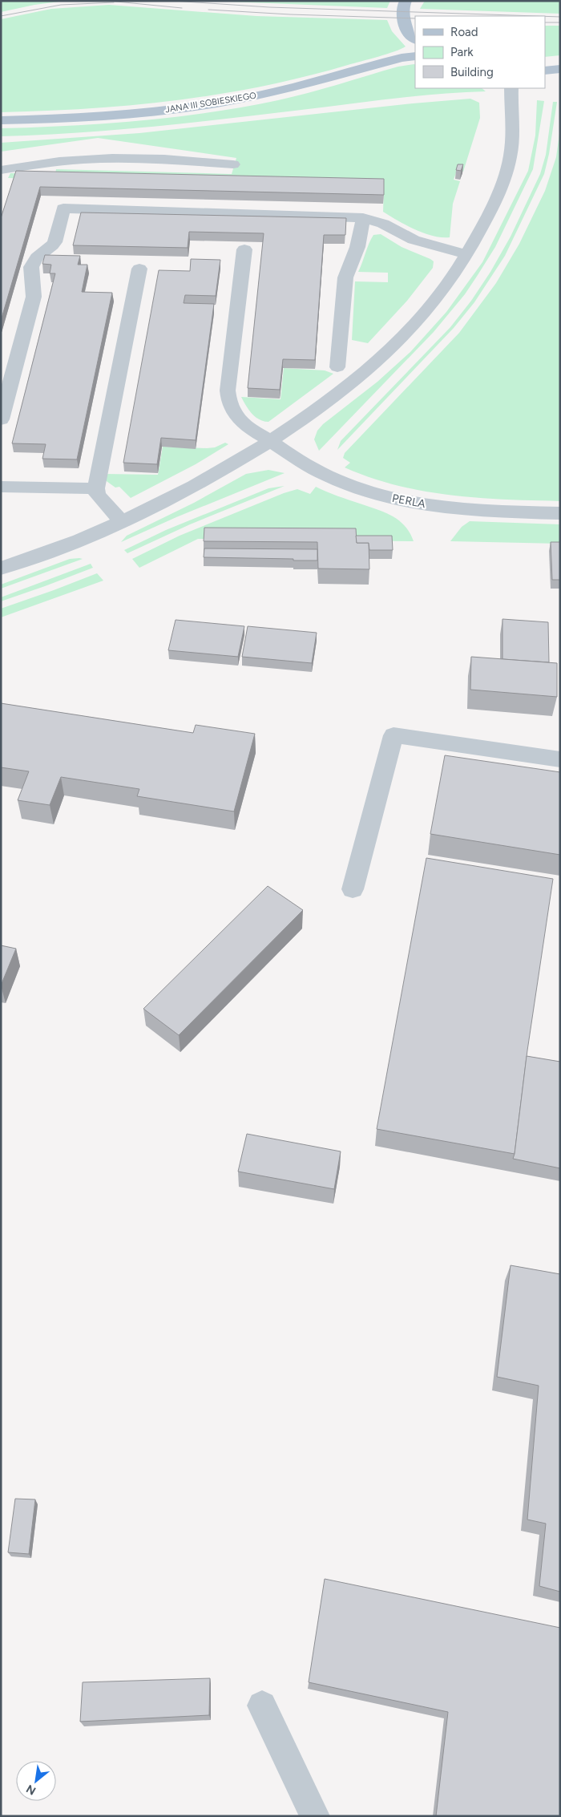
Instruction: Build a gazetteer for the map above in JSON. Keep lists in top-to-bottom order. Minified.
{"streets":{"main road":["JANA III SOBIESKIEGO"],"street":["PERLA"]},"legend":["Road","Park","Building"],"north":"bottom left"}
